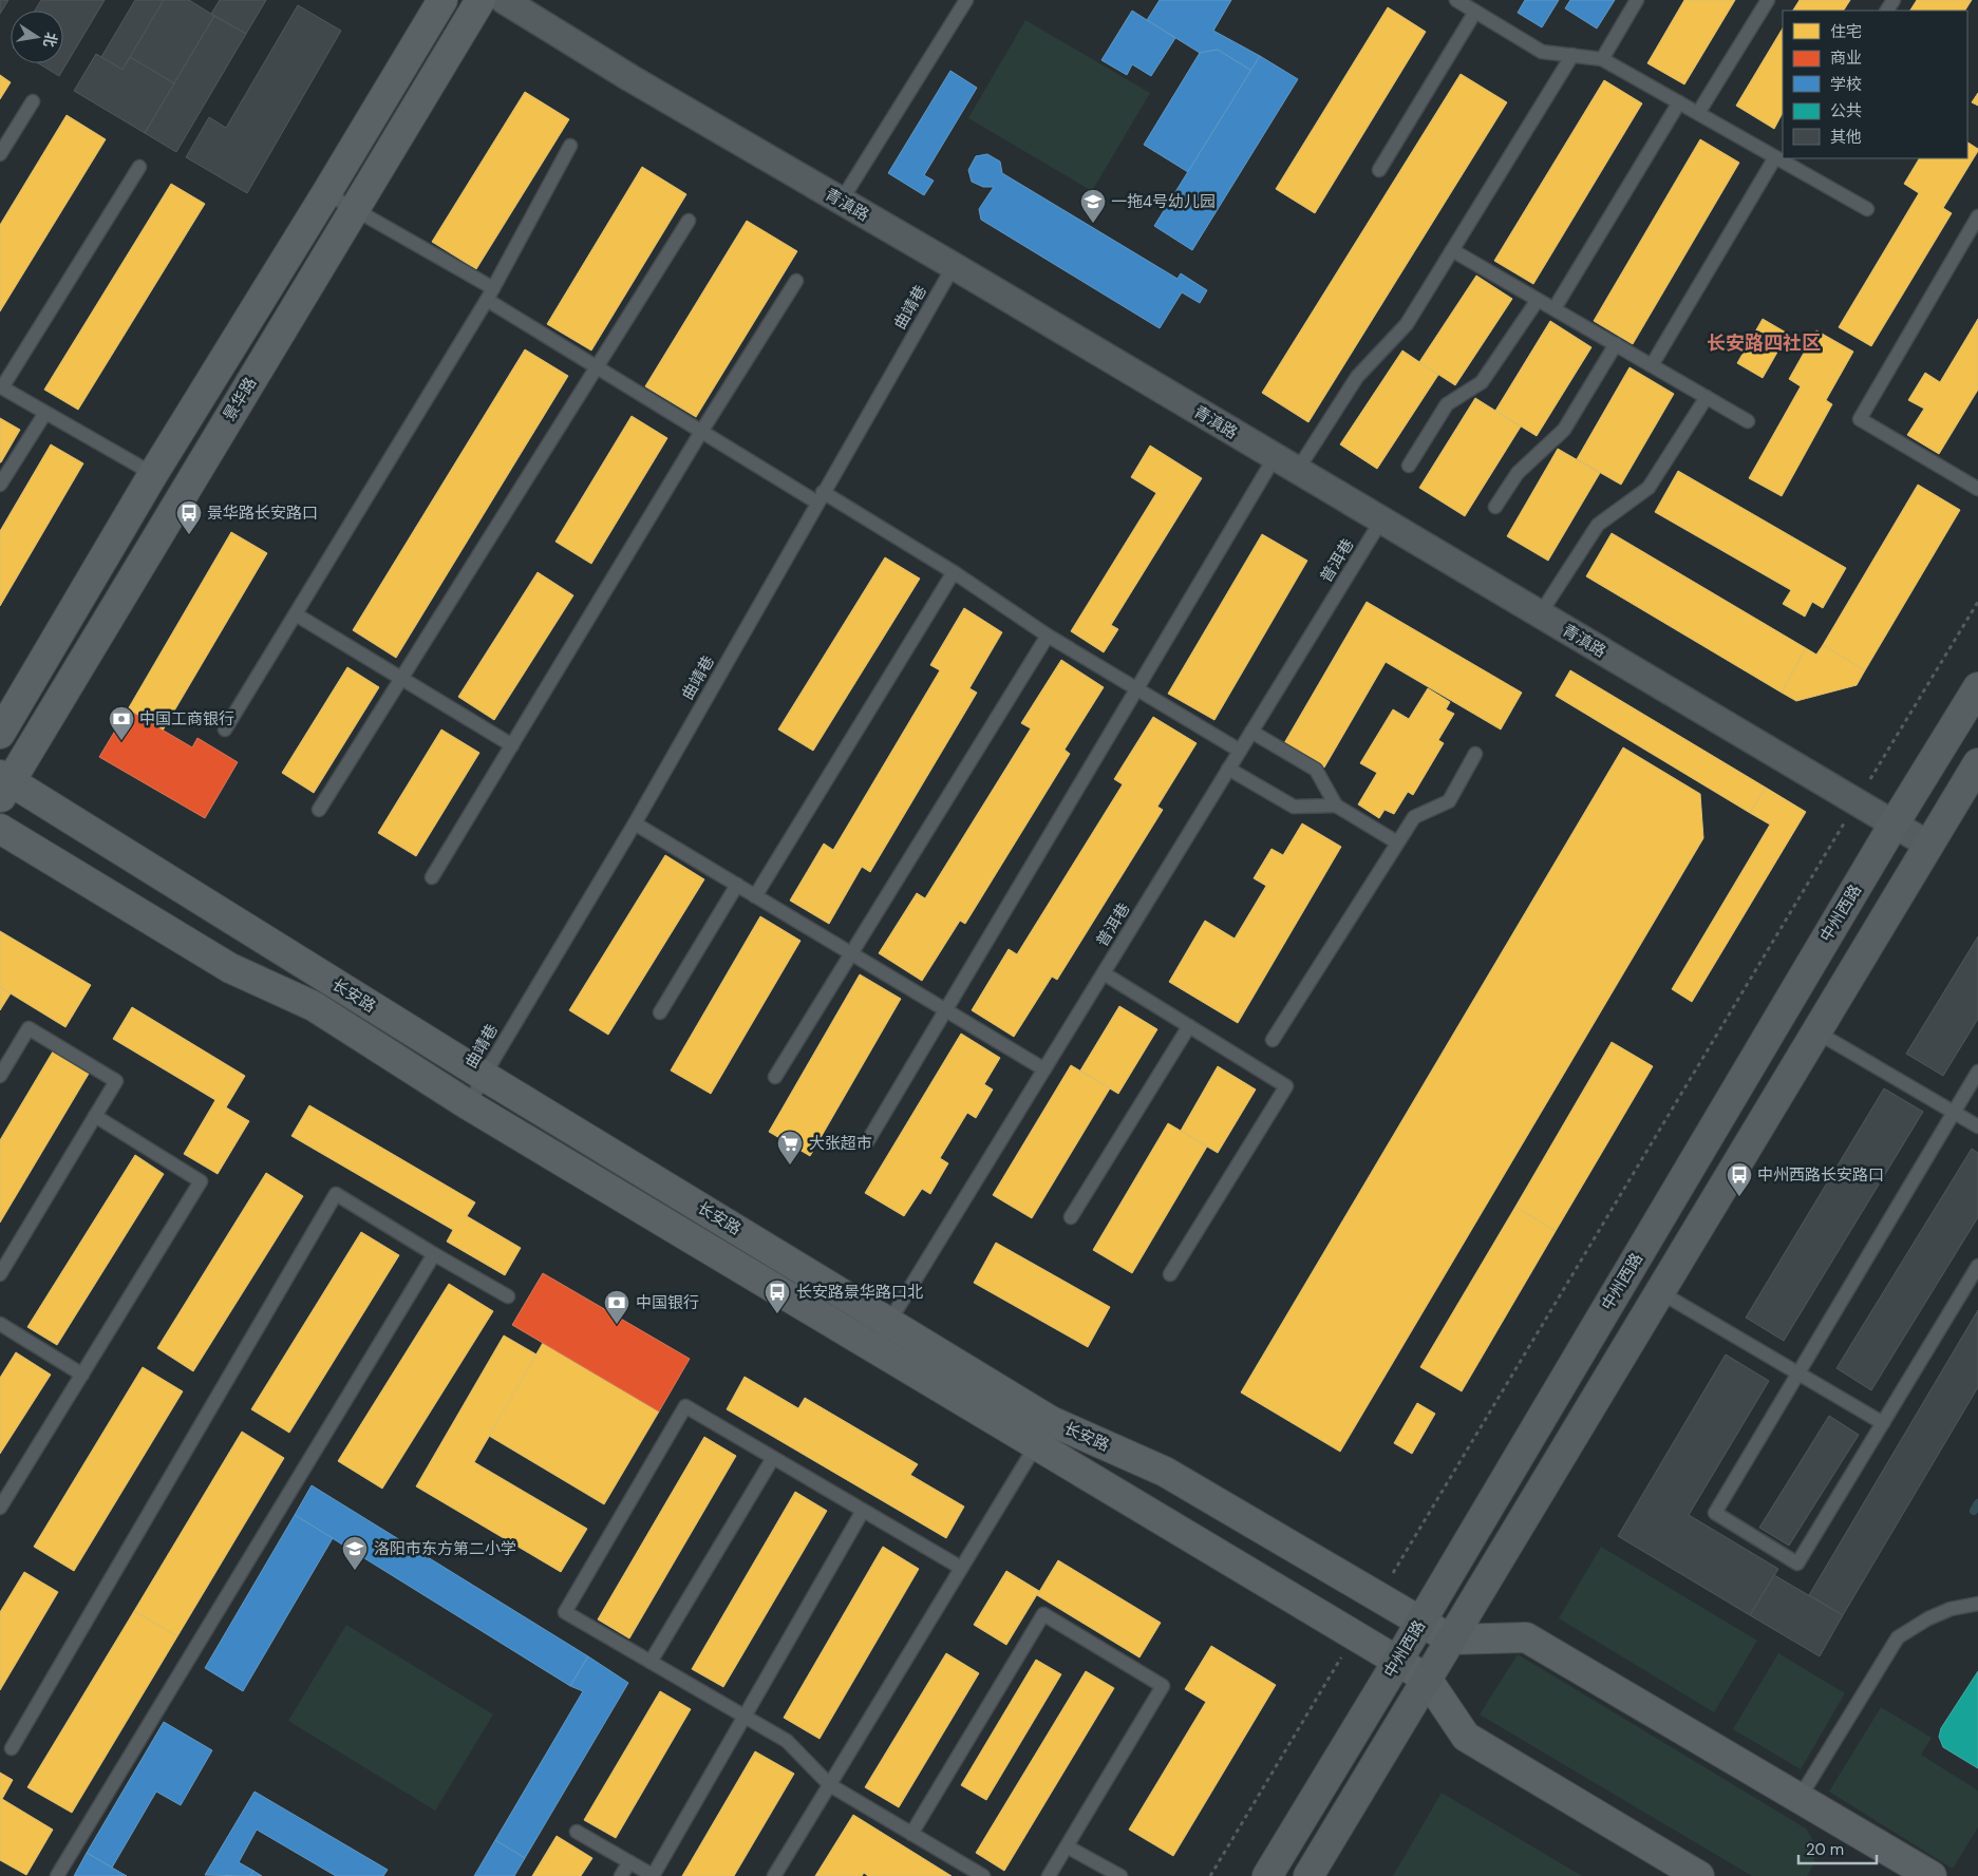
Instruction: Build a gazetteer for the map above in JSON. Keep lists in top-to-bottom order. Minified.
{"streets":{"main road":["景华路","中州西路","长安路"],"street":["青滇路"],"lane":["曲靖巷","普洱巷"]},"crossings":[["青滇路","曲靖巷"],["青滇路","普洱巷"],["青滇路","中州西路"],["曲靖巷","长安路"],["景华路","长安路"],["普洱巷","长安路"],["中州西路","长安路"]],"districts":["长安路四社区"],"places":{"school or university":["一拖4号幼儿园","洛阳市东方第二小学"],"bus stop":["景华路长安路口","中州西路长安路口","长安路景华路口北"],"bank":["中国工商银行","中国银行"],"supermarket":["大张超市"]},"legend":["住宅","商业","学校","公共","其他"],"scale_bar":"20 m","north":"right"}
